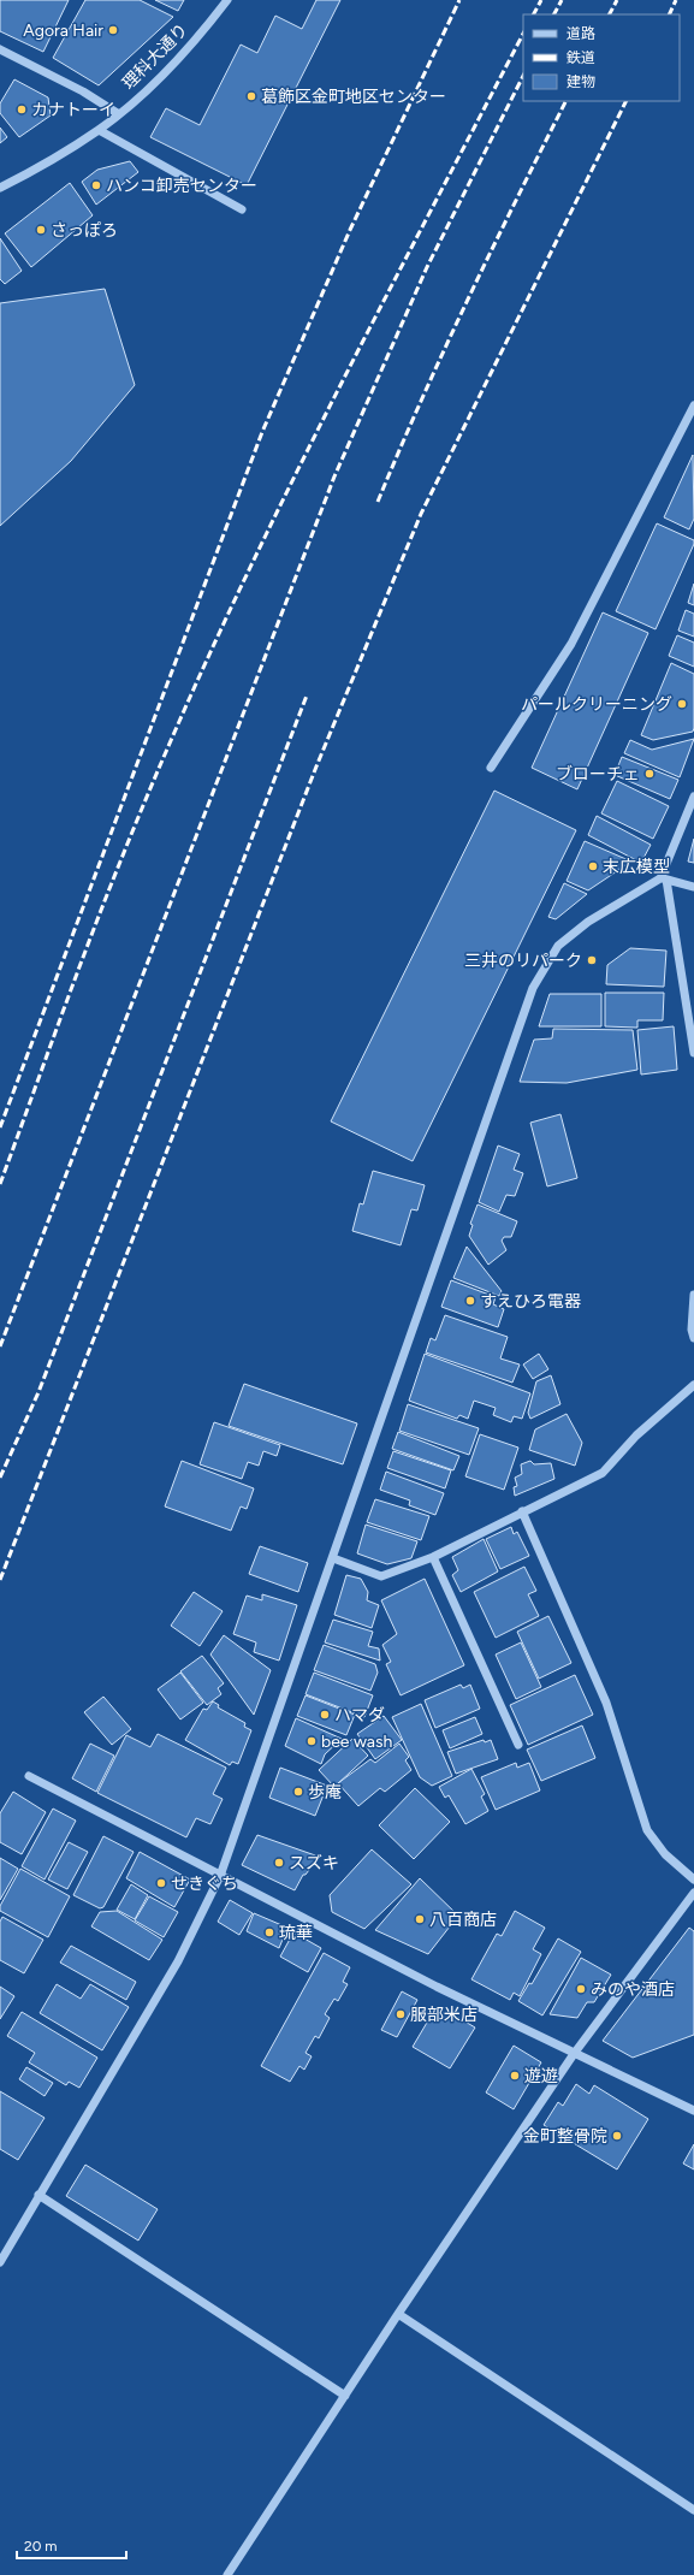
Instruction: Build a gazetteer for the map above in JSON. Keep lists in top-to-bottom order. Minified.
{"streets":{"street":["理科大通り"]},"places":["Agora Hair","葛飾区金町地区センター","カナトーイ","ハンコ卸売センター","さっぽろ","パールクリーニング","ブローチェ","末広模型","三井のリパーク","すえひろ電器","ハマダ","bee wash","歩庵","スズキ","せきぐち","八百商店","琉華","みのや酒店","服部米店","遊遊","金町整骨院"],"legend":["道路","鉄道","建物"],"scale_bar":"20 m"}
